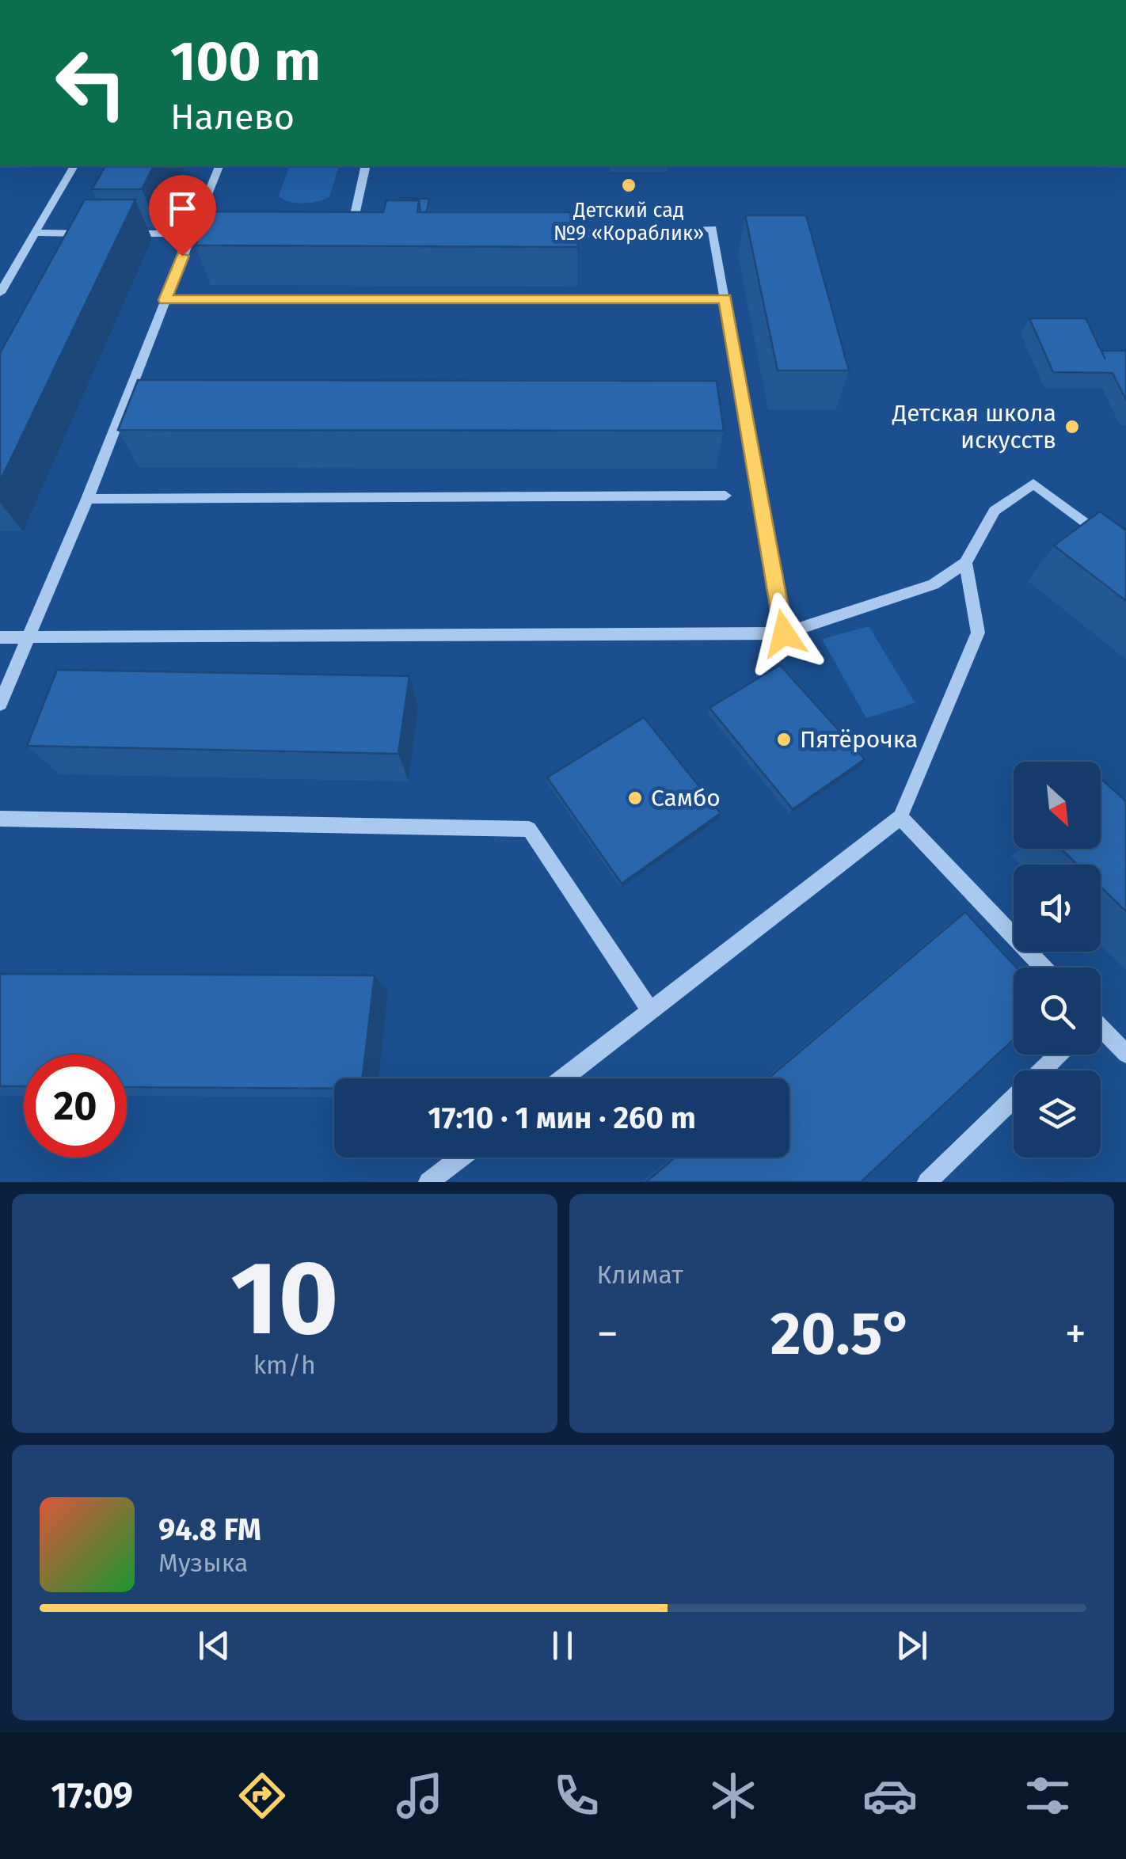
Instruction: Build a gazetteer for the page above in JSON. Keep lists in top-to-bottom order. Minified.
{"places":["Детский сад №9 «Кораблик»","Детская школа искусств","Пятёрочка","Самбо"],"north":"bottom right","page":{"turn":["100 m","Налево"],"limit":"20","trip":"17:10 · 1 мин · 260 m","tile":[["10","km/h"],"Климат"],"heat":["−","20.5°","+"],"song":["94.8 FM","Музыка"],"tabs":"17:09"}}
